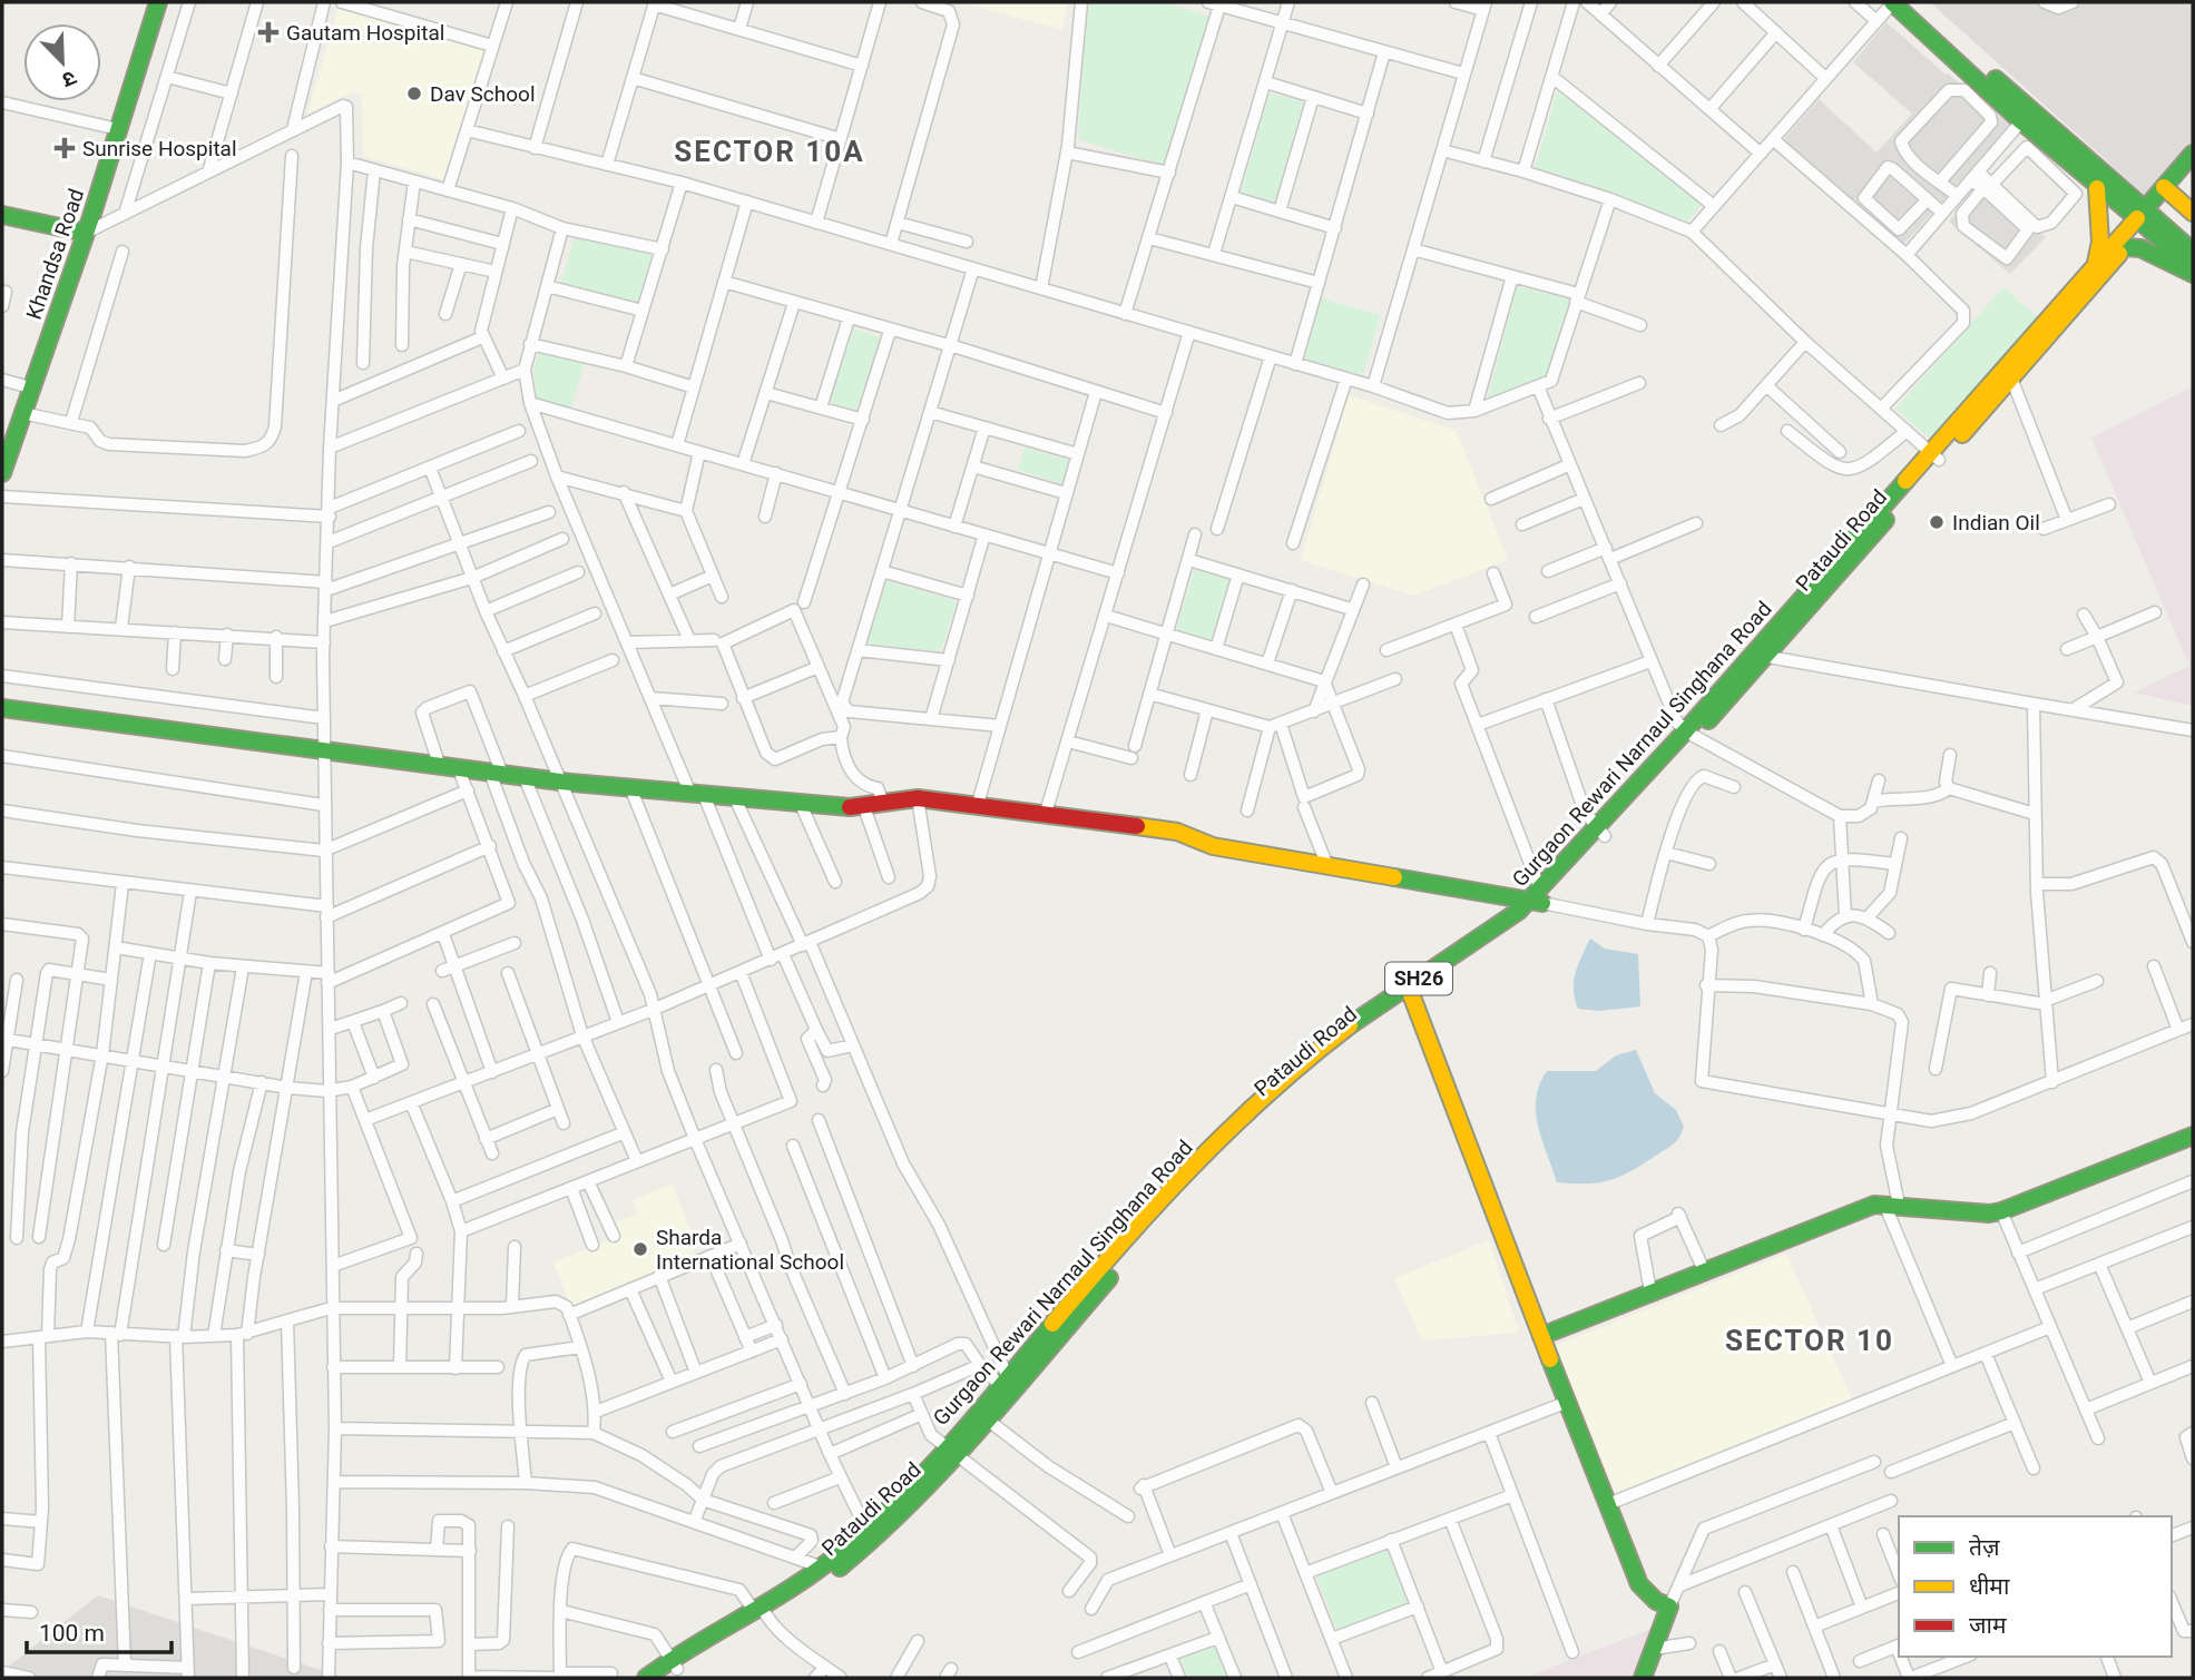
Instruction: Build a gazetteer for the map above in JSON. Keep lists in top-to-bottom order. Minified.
{"streets":{"main road":["Khandsa Road","Pataudi Road","Gurgaon Rewari Narnaul Singhana Road","SH26"]},"crossings":[["Pataudi Road","Gurgaon Rewari Narnaul Singhana Road"],["Gurgaon Rewari Narnaul Singhana Road","SH26"]],"districts":["SECTOR 10A","SECTOR 10"],"places":{"health":["Gautam Hospital","Sunrise Hospital"],"other":["Dav School","Indian Oil","Sharda International School"]},"legend":["तेज़","धीमा","जाम"],"scale_bar":"100 m","north":"bottom right"}
